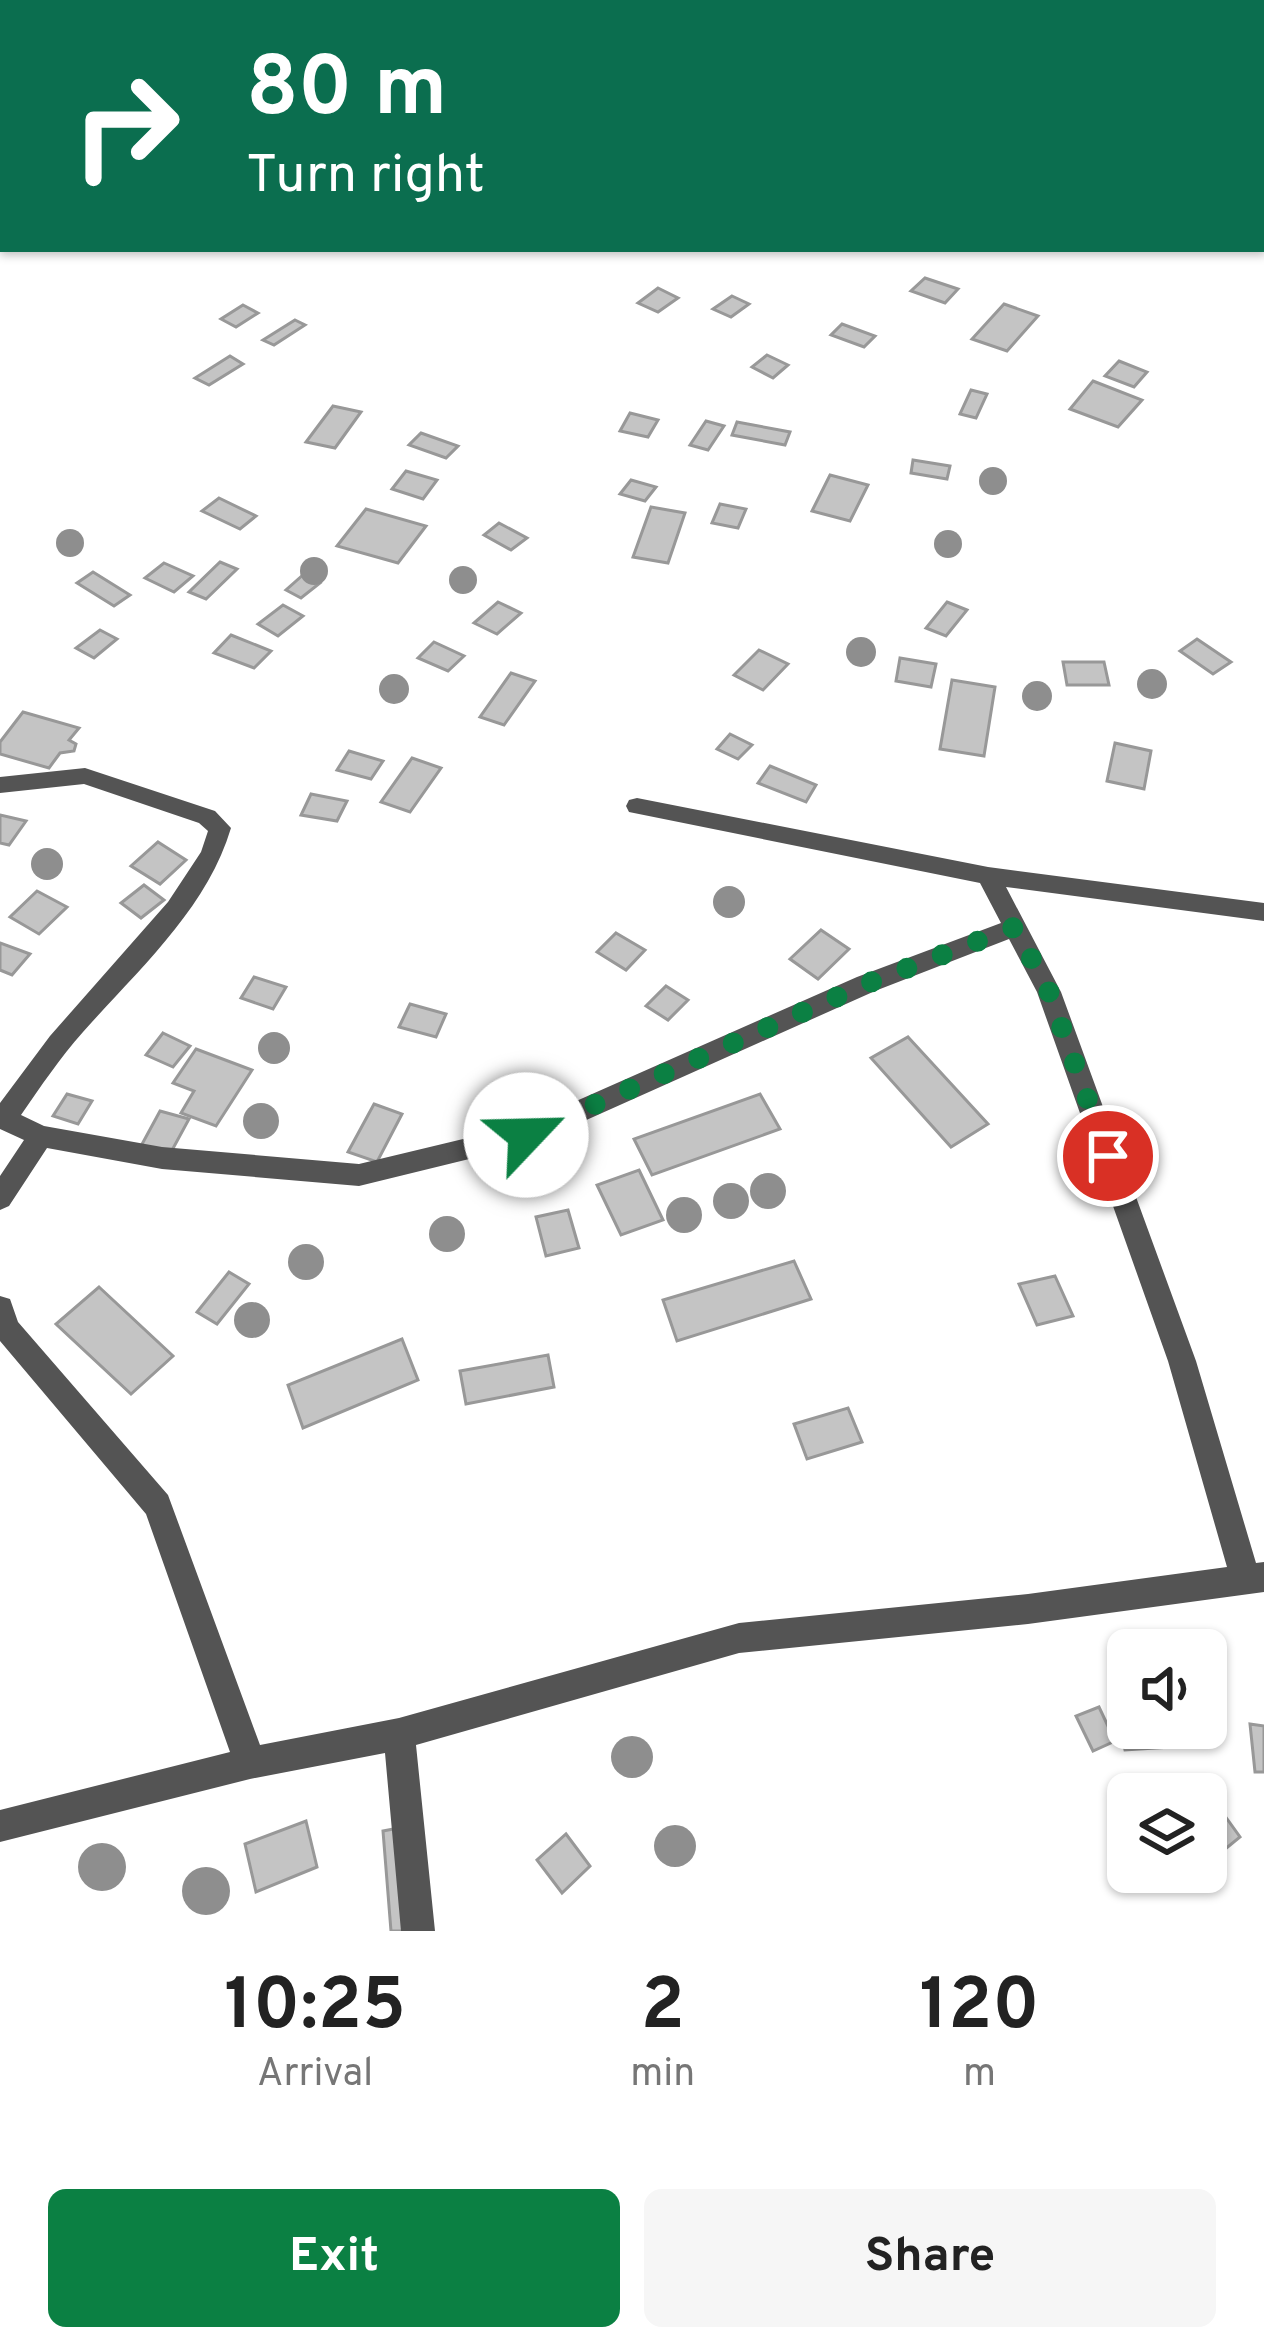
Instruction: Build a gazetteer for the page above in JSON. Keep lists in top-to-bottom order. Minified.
{"page":{"turn":["80 m","Turn right"],"eta":["10:25","Arrival","2","min","120","m"],"buttons":["Exit","Share"]}}
